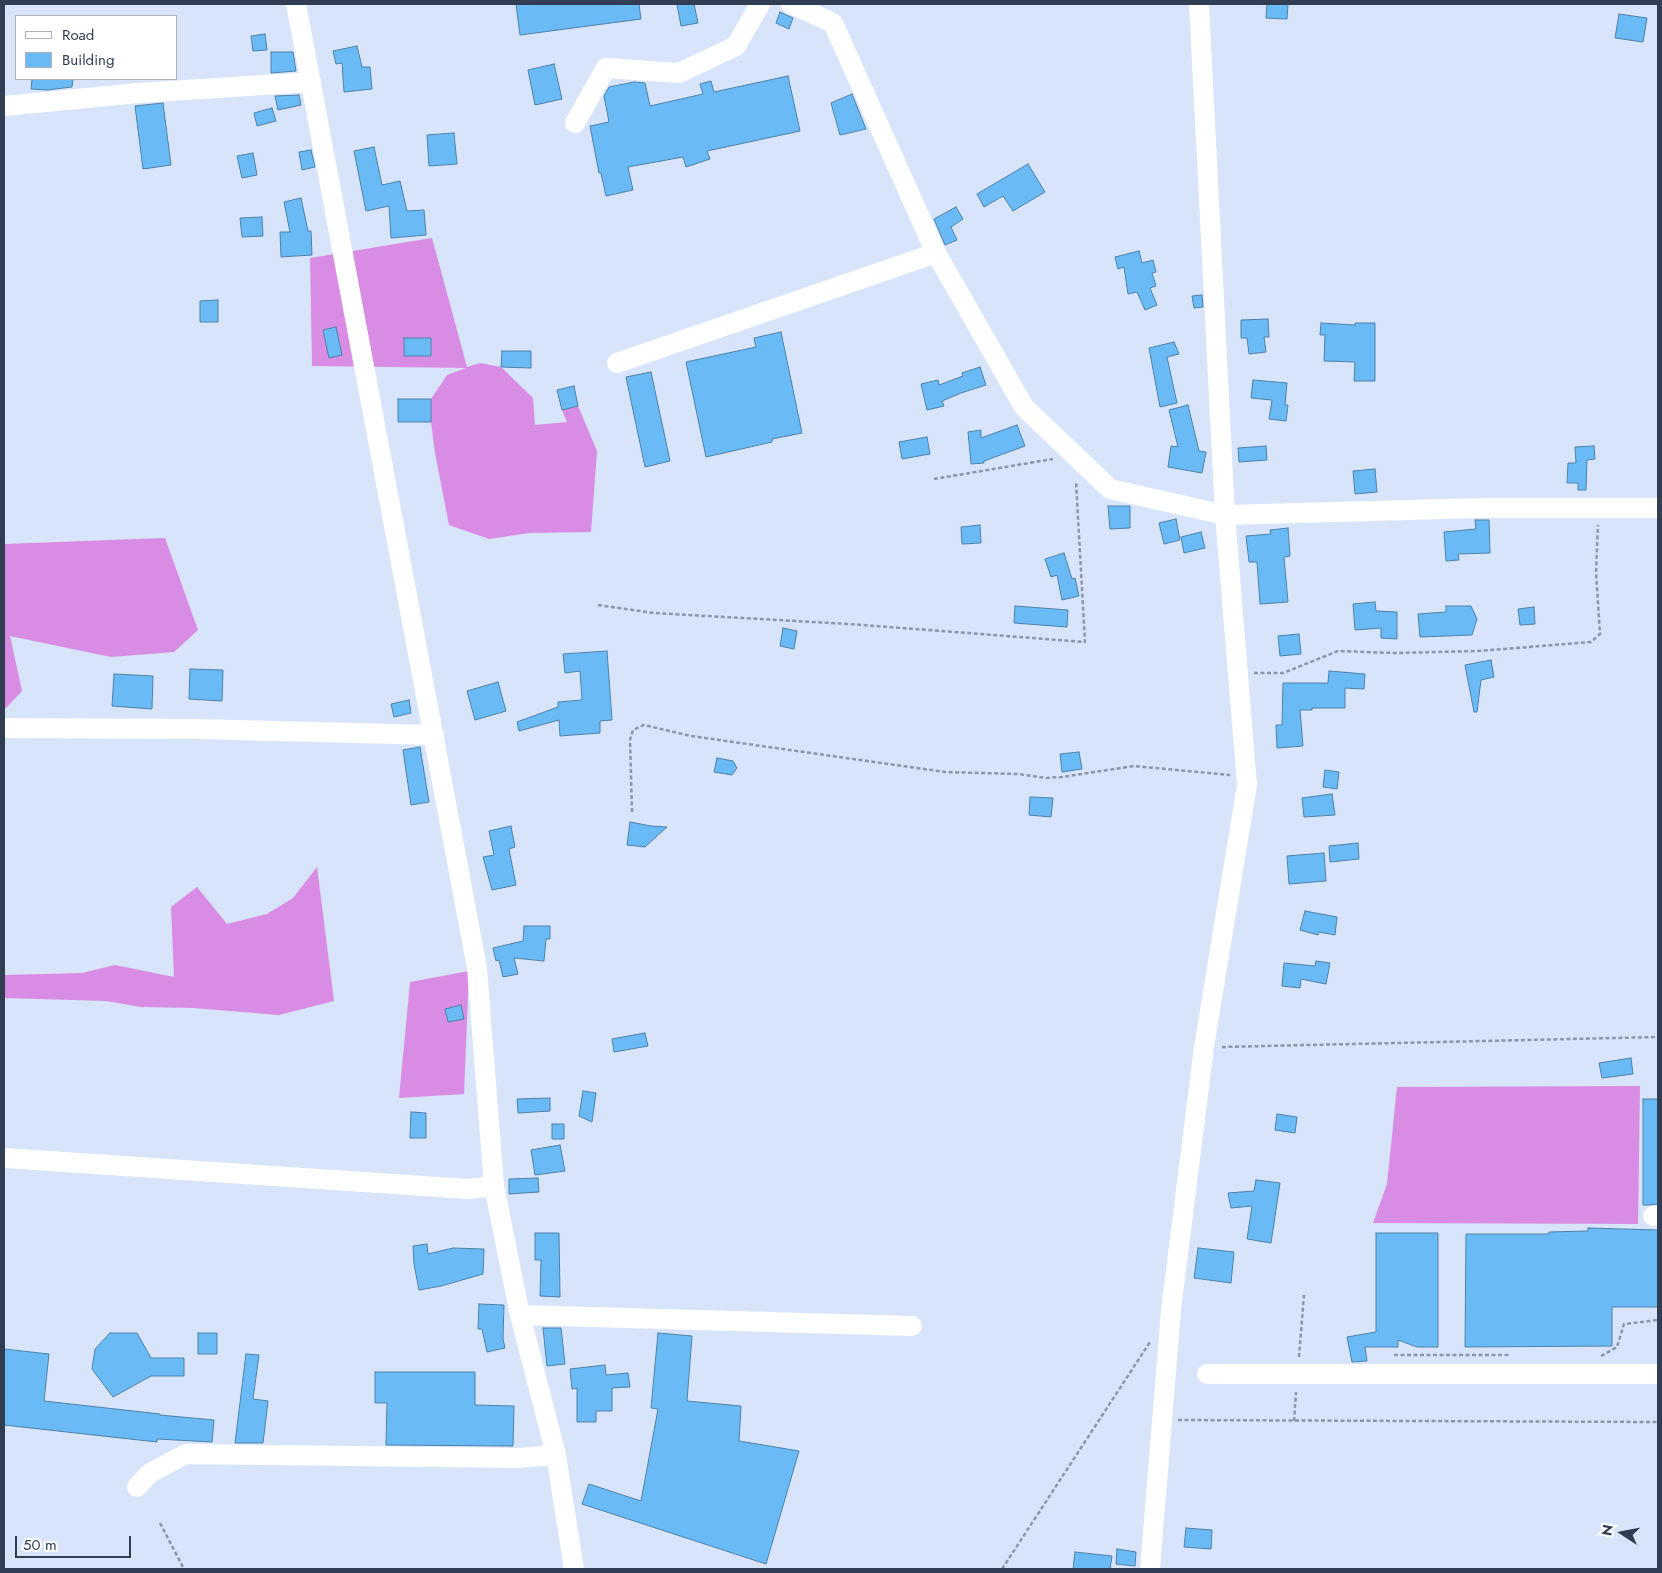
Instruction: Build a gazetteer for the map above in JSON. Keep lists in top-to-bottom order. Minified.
{"legend":["Road","Building"],"scale_bar":"50 m","north":"left"}
